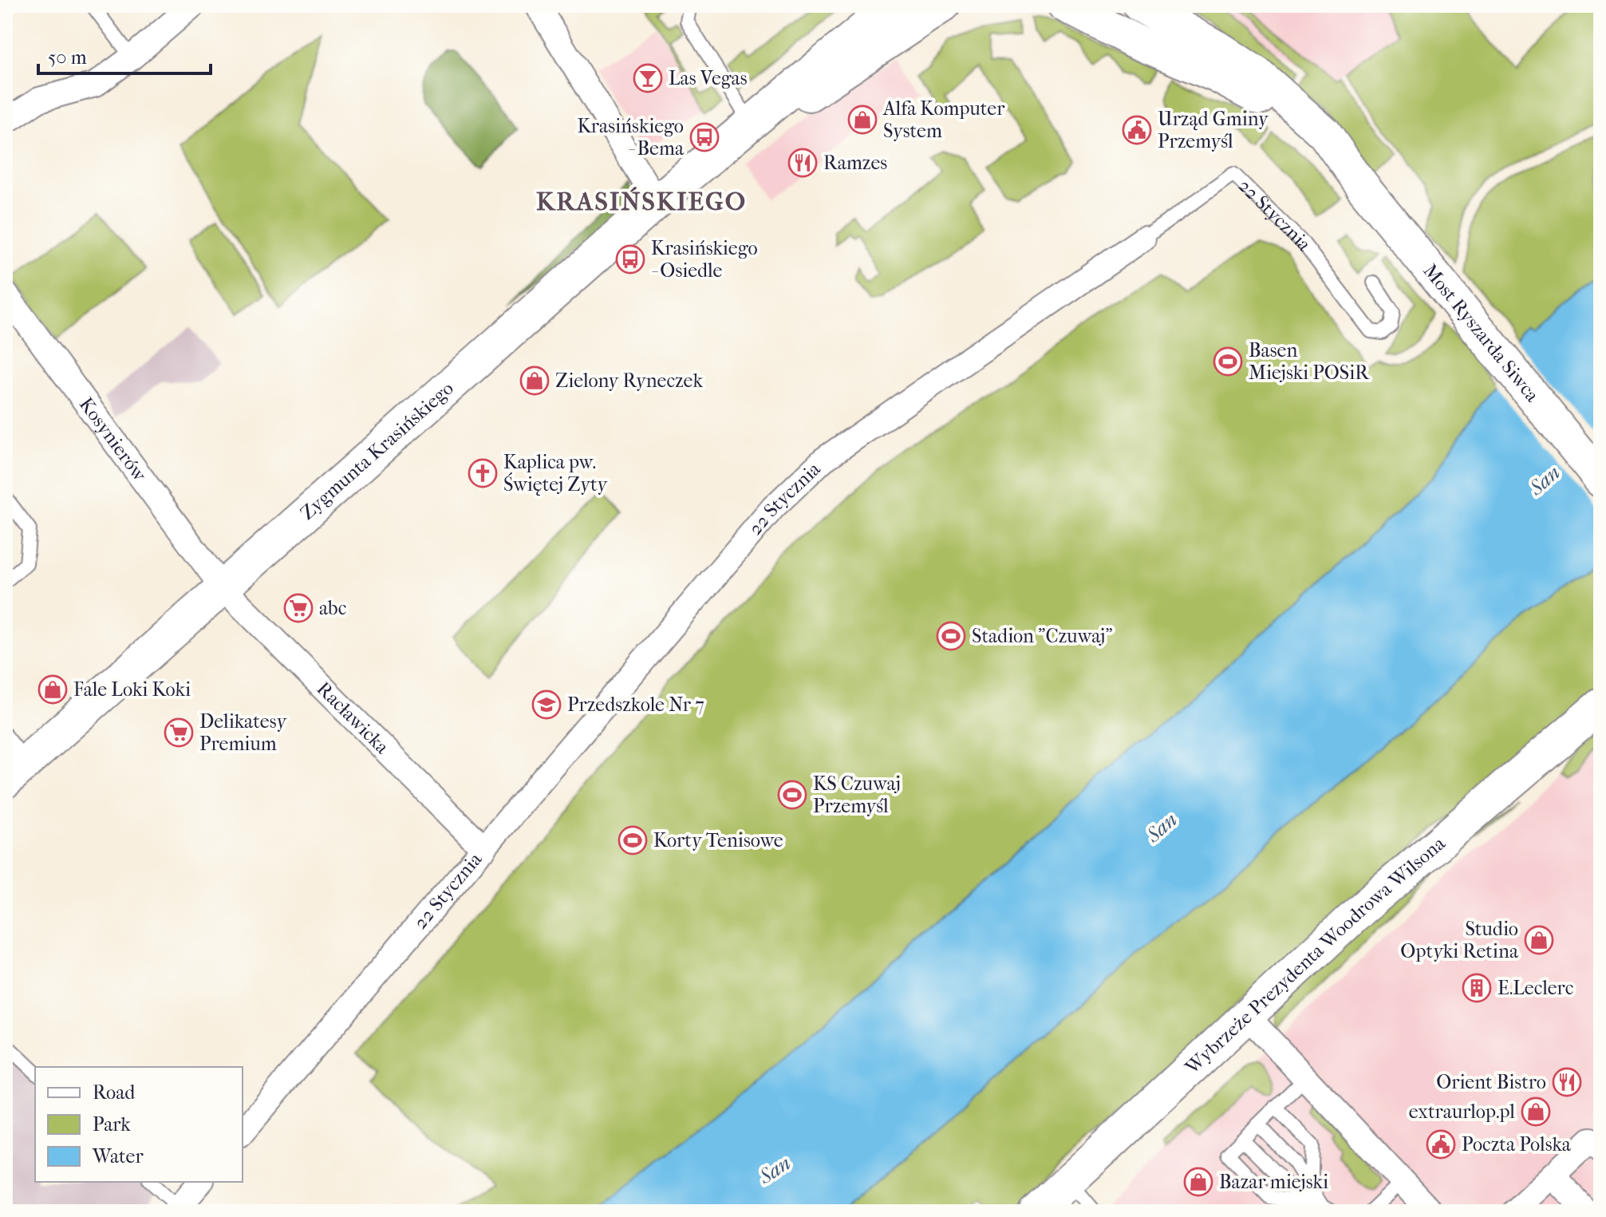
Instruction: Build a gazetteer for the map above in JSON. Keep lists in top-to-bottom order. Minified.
{"streets":{"street":["22 Stycznia","Most Ryszarda Siwca","Kosynierów","Zygmunta Krasińskiego","Racławicka","Wybrzeże Prezydenta Woodrowa Wilsona"]},"crossings":[["22 Stycznia","Racławicka"],["Kosynierów","Zygmunta Krasińskiego"],["Kosynierów","Racławicka"],["Zygmunta Krasińskiego","Racławicka"]],"districts":["KRASIŃSKIEGO"],"water":["San"],"places":{"bar":["Las Vegas"],"shop":["Alfa Komputer System","Zielony Ryneczek","Fale Loki Koki","Studio Optyki Retina","extraurlop.pl","Bazar miejski"],"public building":["Urząd Gminy Przemyśl","Poczta Polska"],"bus stop":["Krasińskiego - Bema","Krasińskiego - Osiedle"],"restaurant":["Ramzes","Orient Bistro"],"sports":["Basen Miejski POSiR","Stadion \"Czuwaj\"","KS Czuwaj Przemyśl","Korty Tenisowe"],"church":["Kaplica pw. Świętej Zyty"],"supermarket":["abc","Delikatesy Premium"],"school or university":["Przedszkole Nr 7"],"building":["E.Leclerc"]},"legend":["Road","Park","Water"],"scale_bar":"50 m"}
